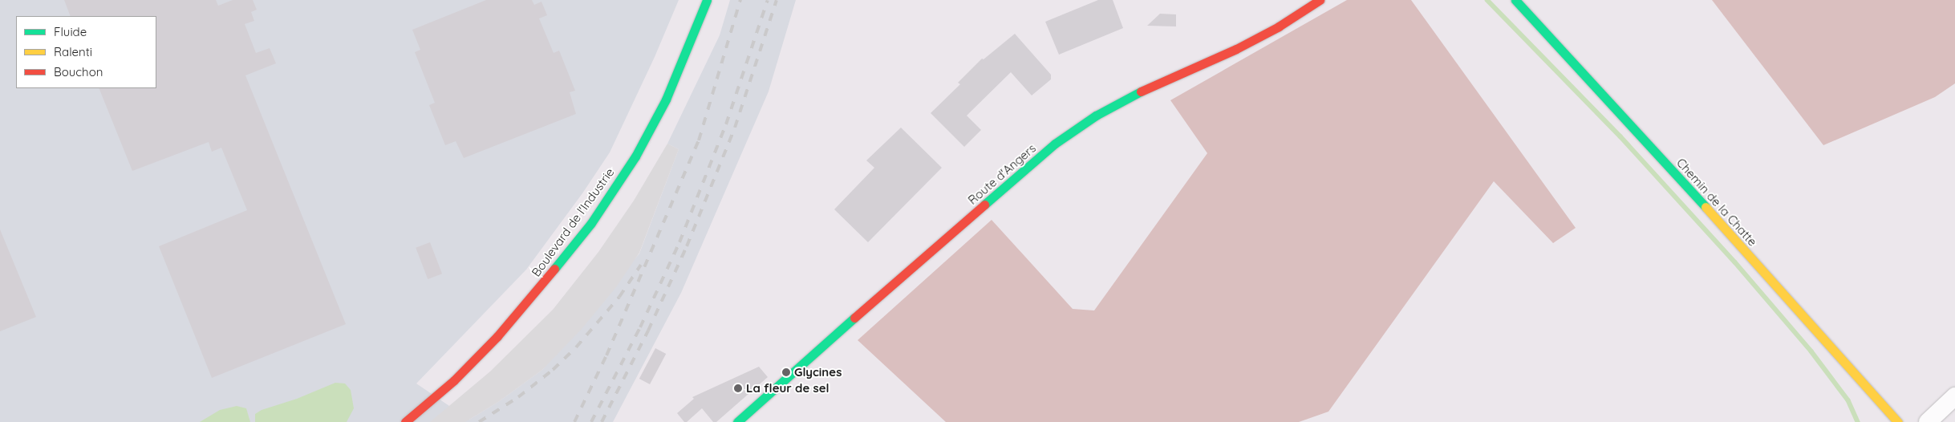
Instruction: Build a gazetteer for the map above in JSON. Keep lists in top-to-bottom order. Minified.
{"streets":{"street":["Route d'Angers","Chemin de la Chatte","Boulevard de l'Industrie"]},"places":["Glycines","La fleur de sel"],"legend":["Fluide","Ralenti","Bouchon"]}
